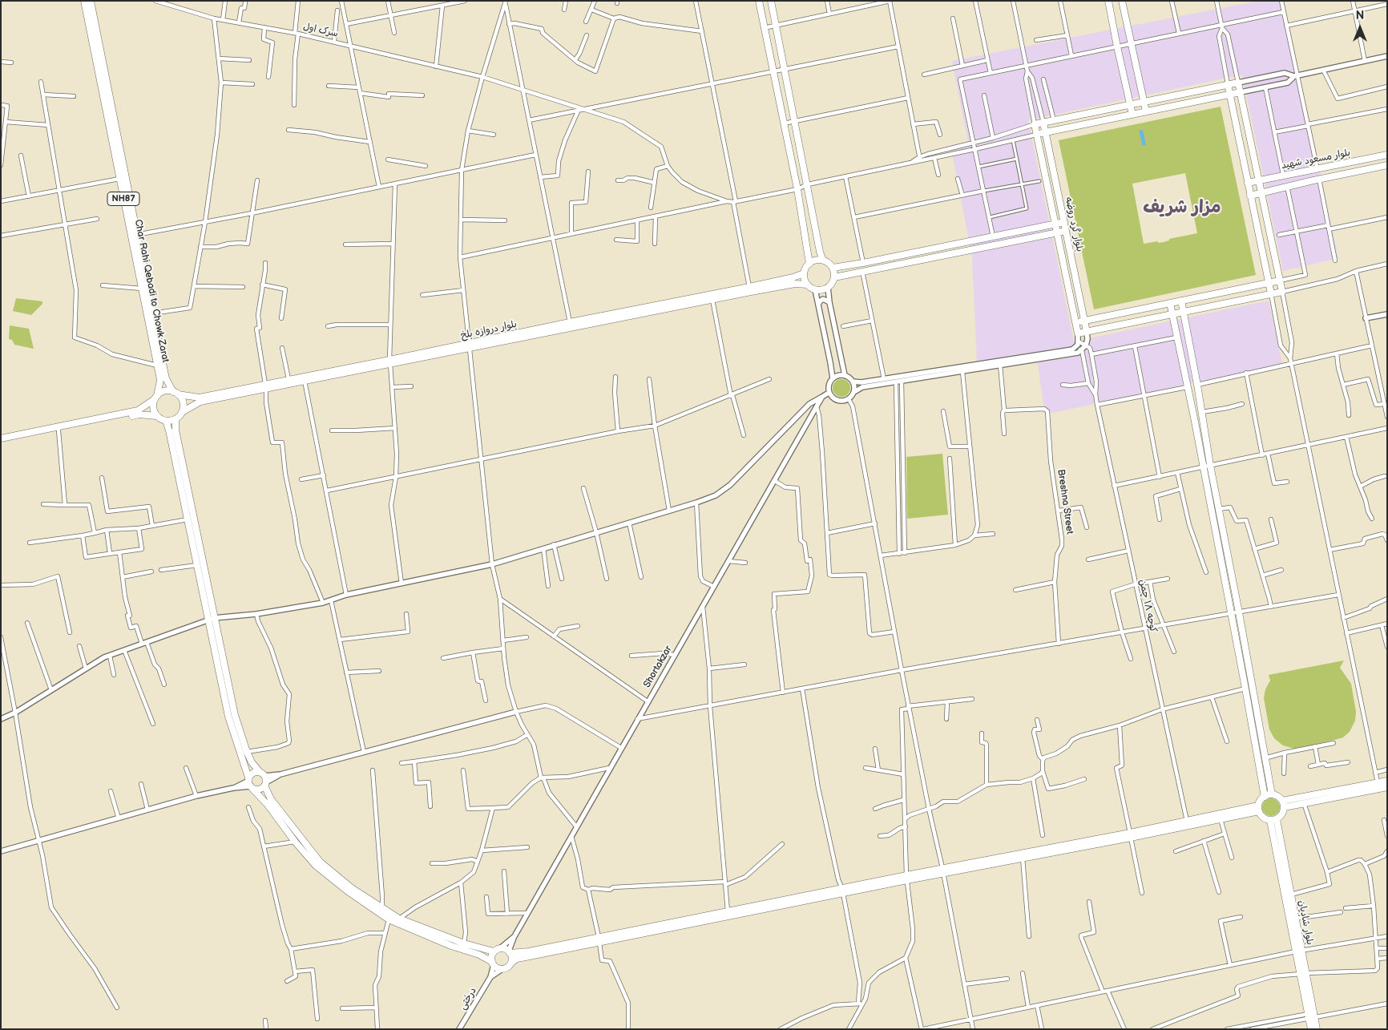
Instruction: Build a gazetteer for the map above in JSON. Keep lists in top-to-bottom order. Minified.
{"streets":{"main road":["بلوار مسعود شهید","NH87","بلوار گرد روضه","Char Rahi Qebadi to Chowk Zarat","بلوار دروازه بلخ","بلوار شادیان"],"street":["سرک اول","Breshna Street","كوچه ١٨ چمن","Shortakzar","درختی"]},"crossings":[["NH87","Char Rahi Qebadi to Chowk Zarat"],["NH87","بلوار دروازه بلخ"],["Char Rahi Qebadi to Chowk Zarat","بلوار دروازه بلخ"]],"districts":["مزار شريف"],"north":"top"}
